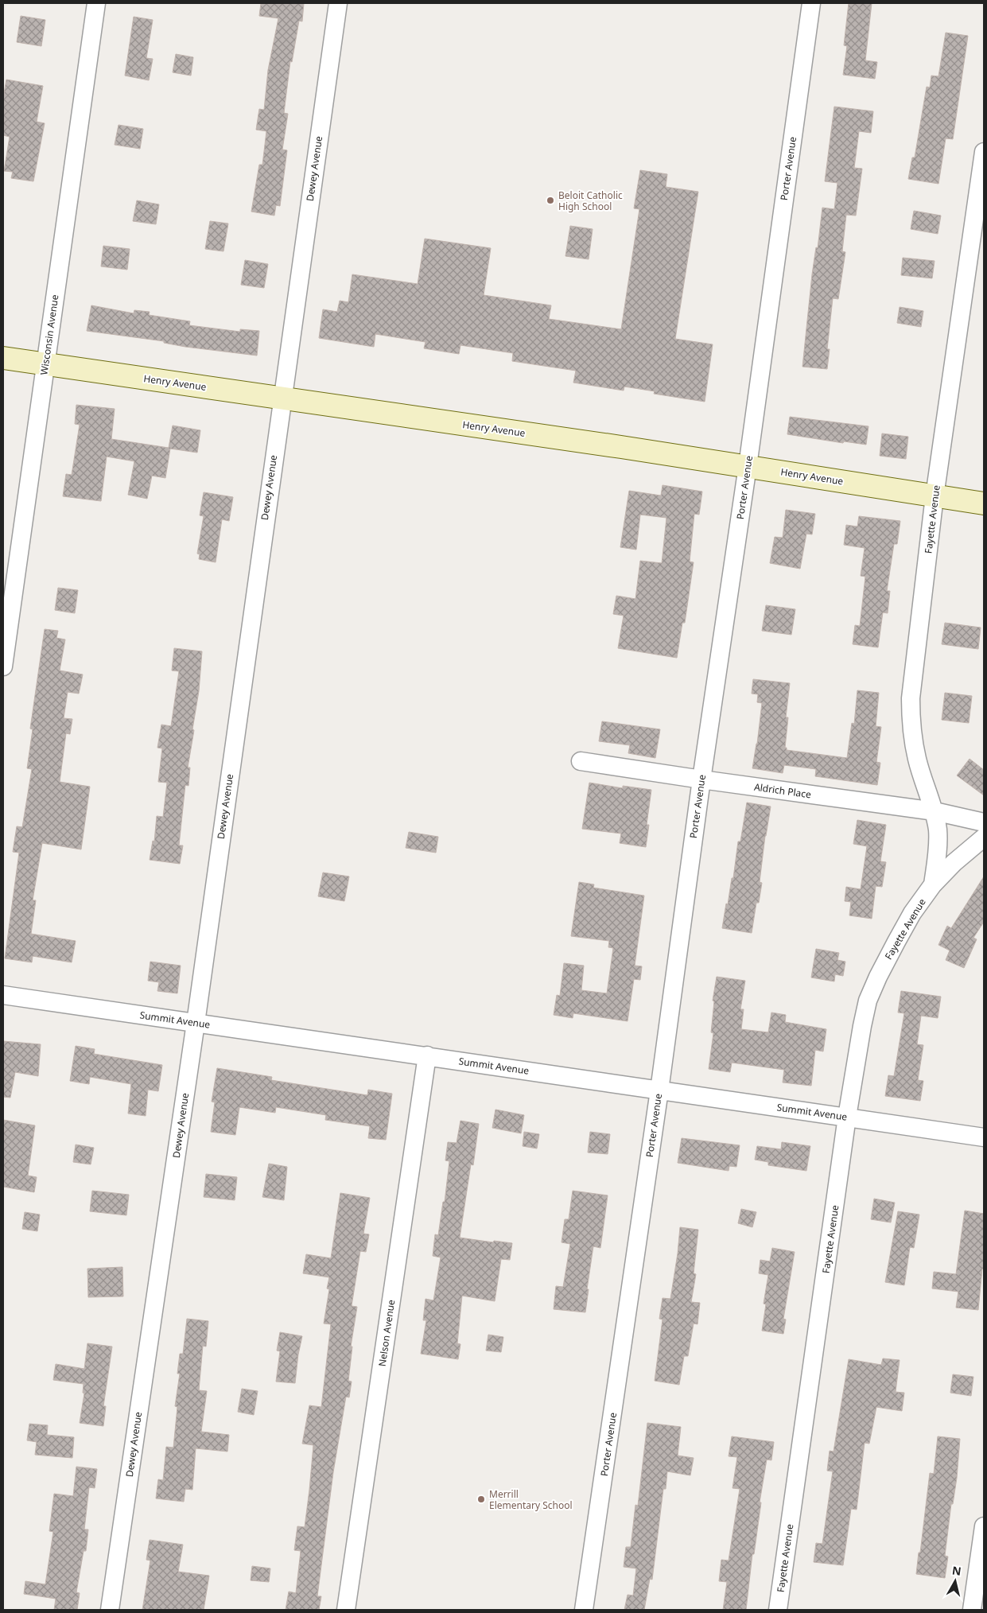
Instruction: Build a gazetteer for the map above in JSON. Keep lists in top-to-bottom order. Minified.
{"streets":{"street":["Dewey Avenue","Porter Avenue","Wisconsin Avenue","Henry Avenue","Fayette Avenue","Aldrich Place","Summit Avenue","Nelson Avenue"]},"crossings":[["Dewey Avenue","Henry Avenue"],["Dewey Avenue","Summit Avenue"],["Porter Avenue","Henry Avenue"],["Porter Avenue","Aldrich Place"],["Porter Avenue","Summit Avenue"],["Wisconsin Avenue","Henry Avenue"],["Henry Avenue","Fayette Avenue"],["Fayette Avenue","Aldrich Place"],["Fayette Avenue","Summit Avenue"],["Summit Avenue","Nelson Avenue"]],"places":["Beloit Catholic High School","Merrill Elementary School"],"north":"top"}
